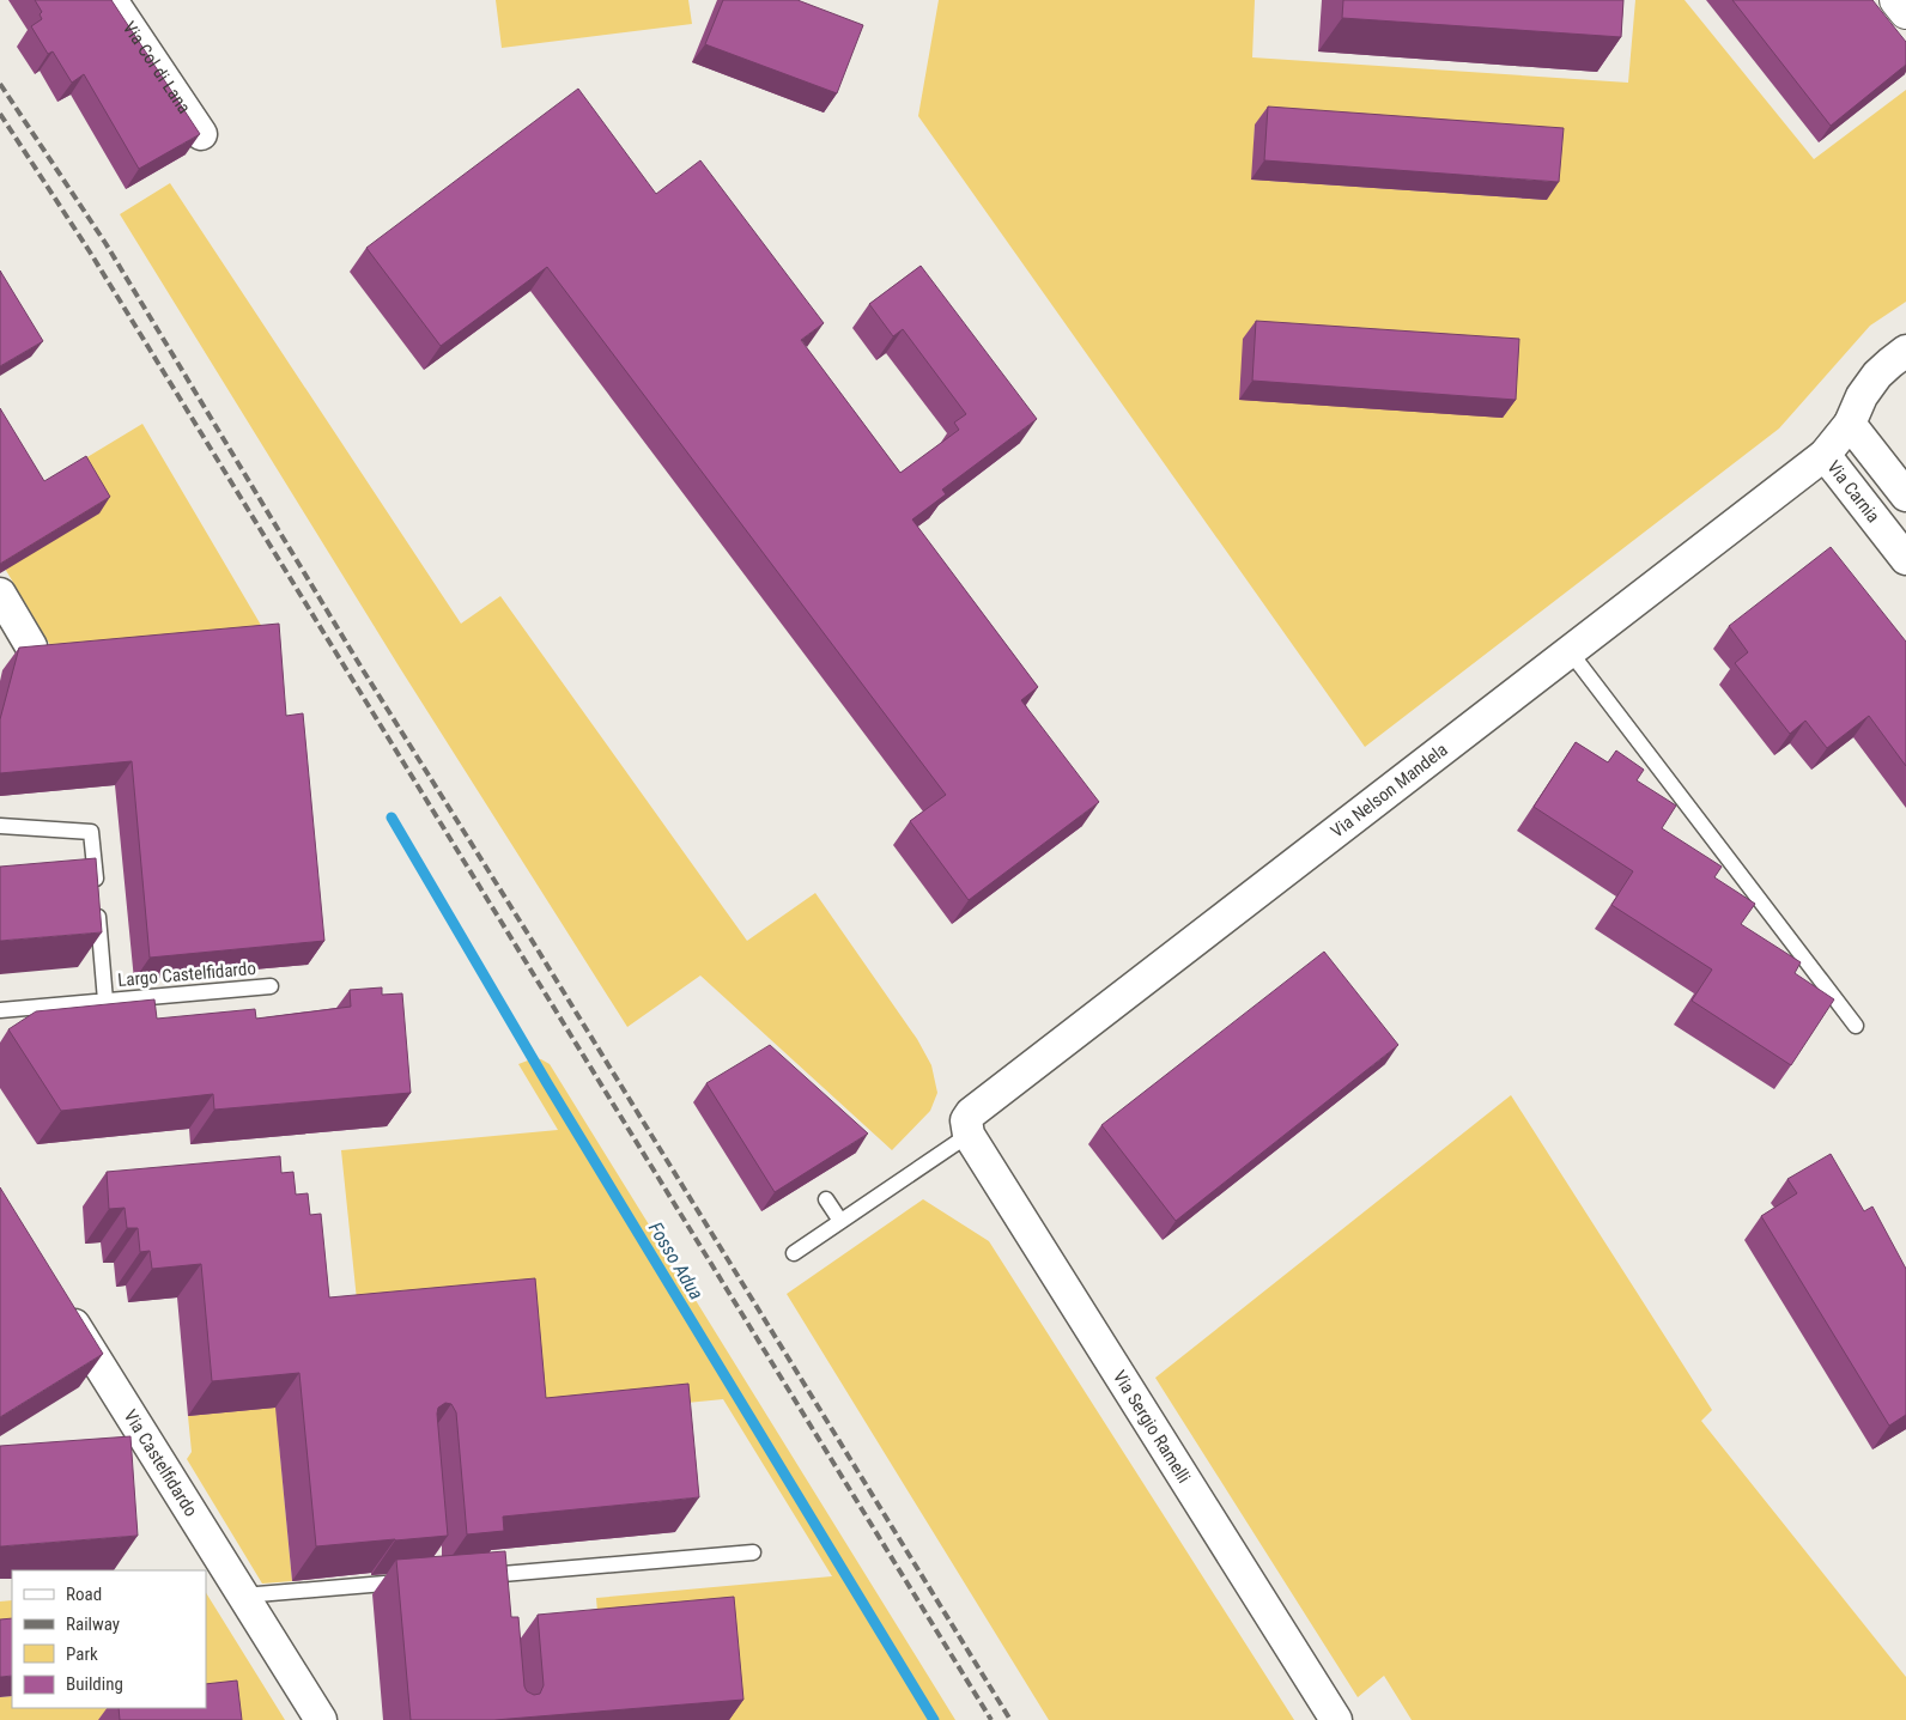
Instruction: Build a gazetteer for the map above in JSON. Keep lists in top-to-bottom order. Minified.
{"streets":{"street":["Via Col di Lana","Via Carnia","Via Nelson Mandela","Via Sergio Ramelli","Via Castelfidardo"],"lane":["Largo Castelfidardo"]},"crossings":[["Via Carnia","Via Nelson Mandela"],["Via Nelson Mandela","Via Sergio Ramelli"]],"water":["Fosso Adua"],"legend":["Road","Railway","Park","Building"]}
